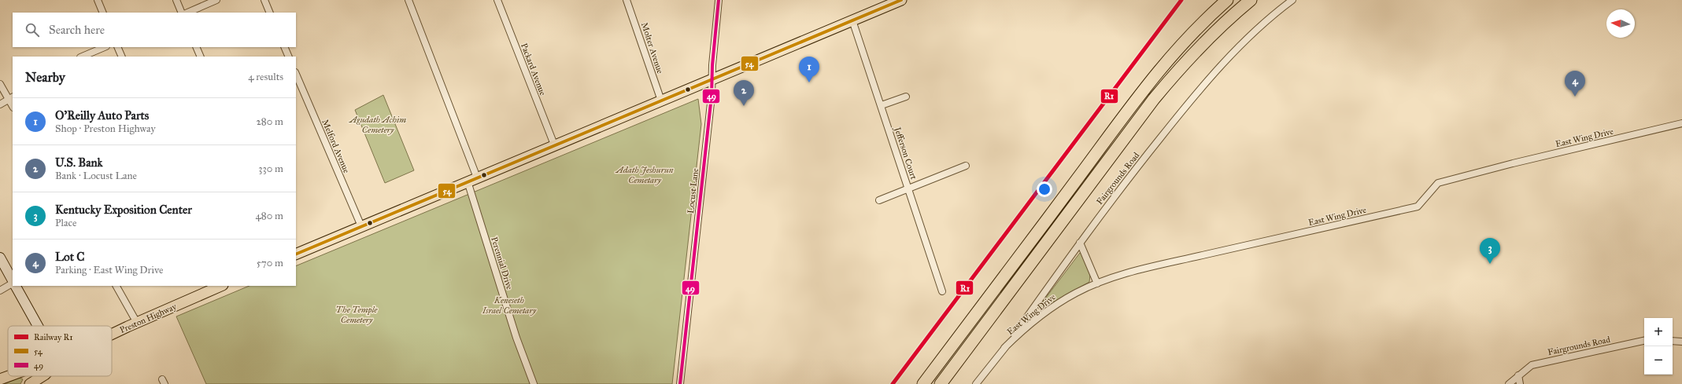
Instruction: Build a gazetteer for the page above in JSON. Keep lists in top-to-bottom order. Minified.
{"streets":{"main road":["Preston Highway"],"street":["Molter Avenue","Packard Avenue","East Wing Drive","Melford Avenue","Jefferson Court","Fairgrounds Road","Locust Lane","Perennial Drive"]},"crossings":[["East Wing Drive","Fairgrounds Road"]],"parks":["Agudath Achim Cemetery","Adath Jeshurun Cemetary","Keneseth Israel Cemetary","The Temple Cemetery"],"lines":["rail line R1","transit line 54","transit line 49"],"legend":["Railway R1","54","49"],"north":"left","page":{"search":"Search here","pins":["1","4","2","3"],"heading":["Nearby","4 results"],"list":[{"mark":"1","name":"O'Reilly Auto Parts","note":"Shop · Preston Highway","value":"280 m"},{"mark":"2","name":"U.S. Bank","note":"Bank · Locust Lane","value":"330 m"},{"mark":"3","name":"Kentucky Exposition Center","note":"Place","value":"480 m"},{"mark":"4","name":"Lot C","note":"Parking · East Wing Drive","value":"570 m"}],"map_buttons":["+","−"]}}
